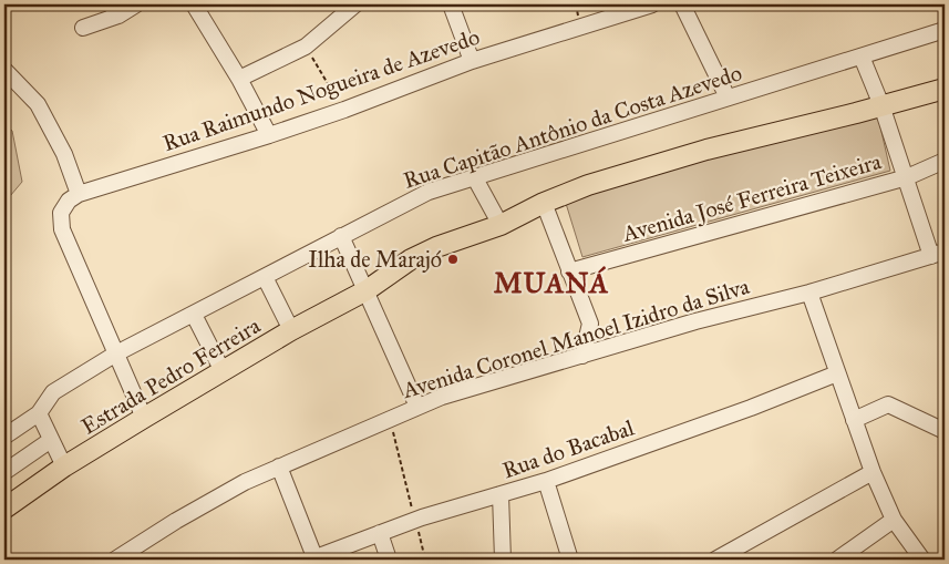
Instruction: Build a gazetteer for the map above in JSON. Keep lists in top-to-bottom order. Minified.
{"streets":{"main road":["Estrada Pedro Ferreira"],"street":["Rua Raimundo Nogueira de Azevedo","Rua Capitão Antônio da Costa Azevedo","Avenida José Ferreira Teixeira","Avenida Coronel Manoel Izidro da Silva","Rua do Bacabal"]},"districts":["MUANÁ"],"places":["Ilha de Marajó"]}
